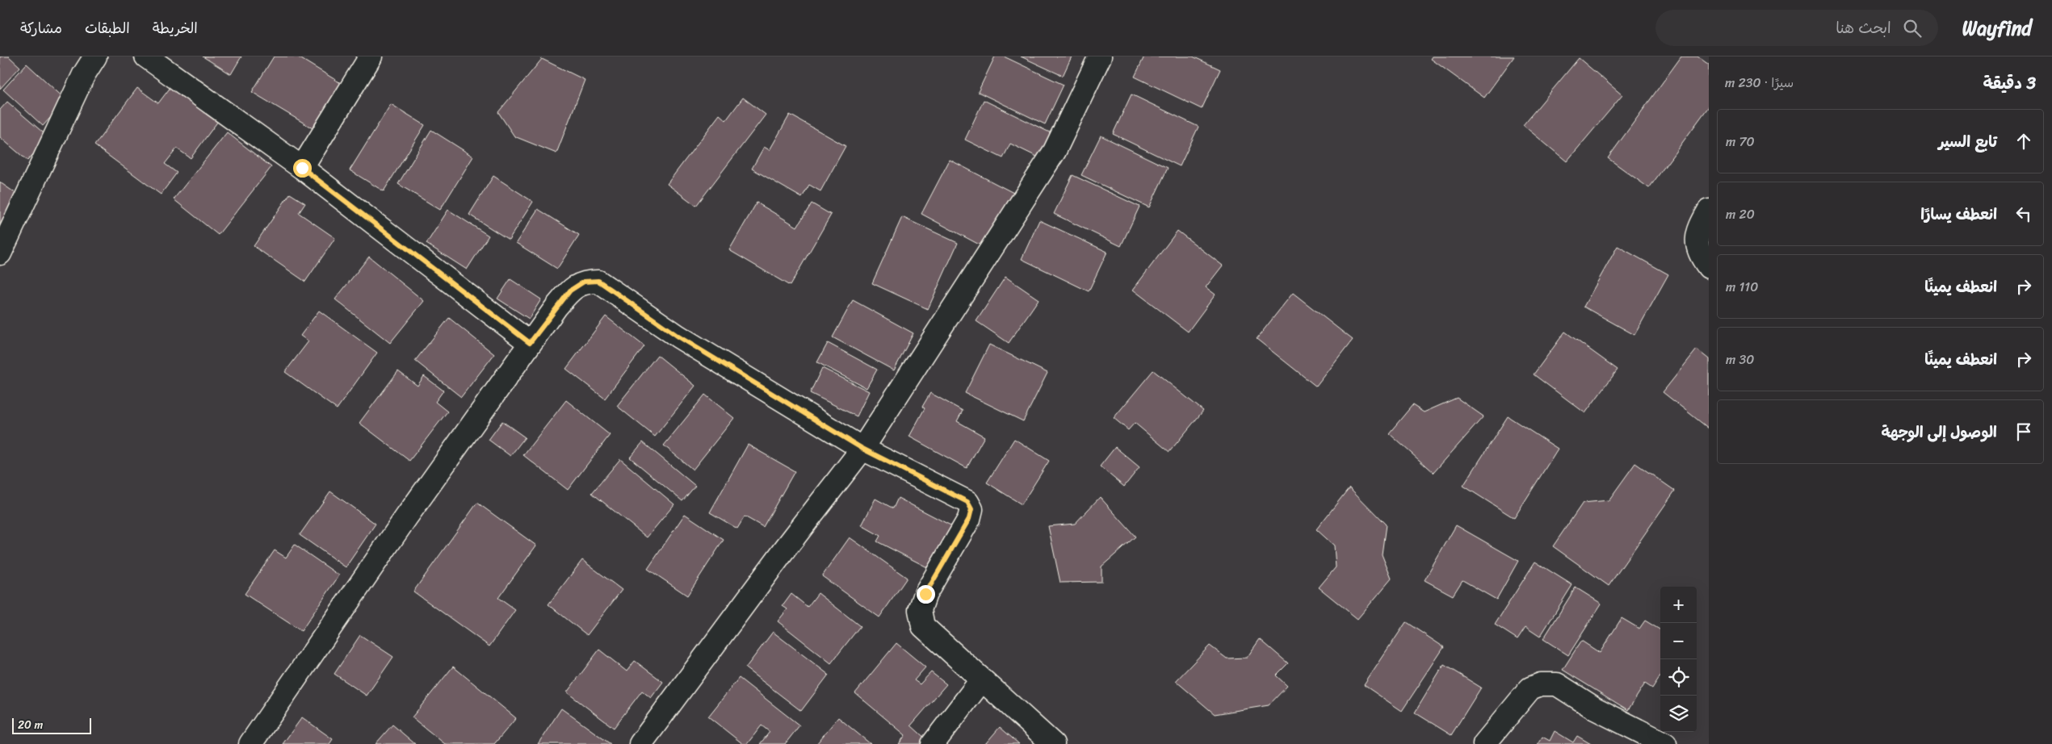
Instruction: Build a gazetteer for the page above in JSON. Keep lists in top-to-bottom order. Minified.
{"scale_bar":"20 m","page":{"header":"Wayfind","search":"ابحث هنا","nav":["الخريطة","الطبقات","مشاركة"],"heading":["3 دقيقة","سيرًا · 230 m"],"list":[["تابع السير","70 m"],["انعطف يسارًا","20 m"],["انعطف يمينًا","110 m"],["انعطف يمينًا","30 m"],"الوصول إلى الوجهة"],"map_buttons":["+","−"],"scale":"20 m"}}
